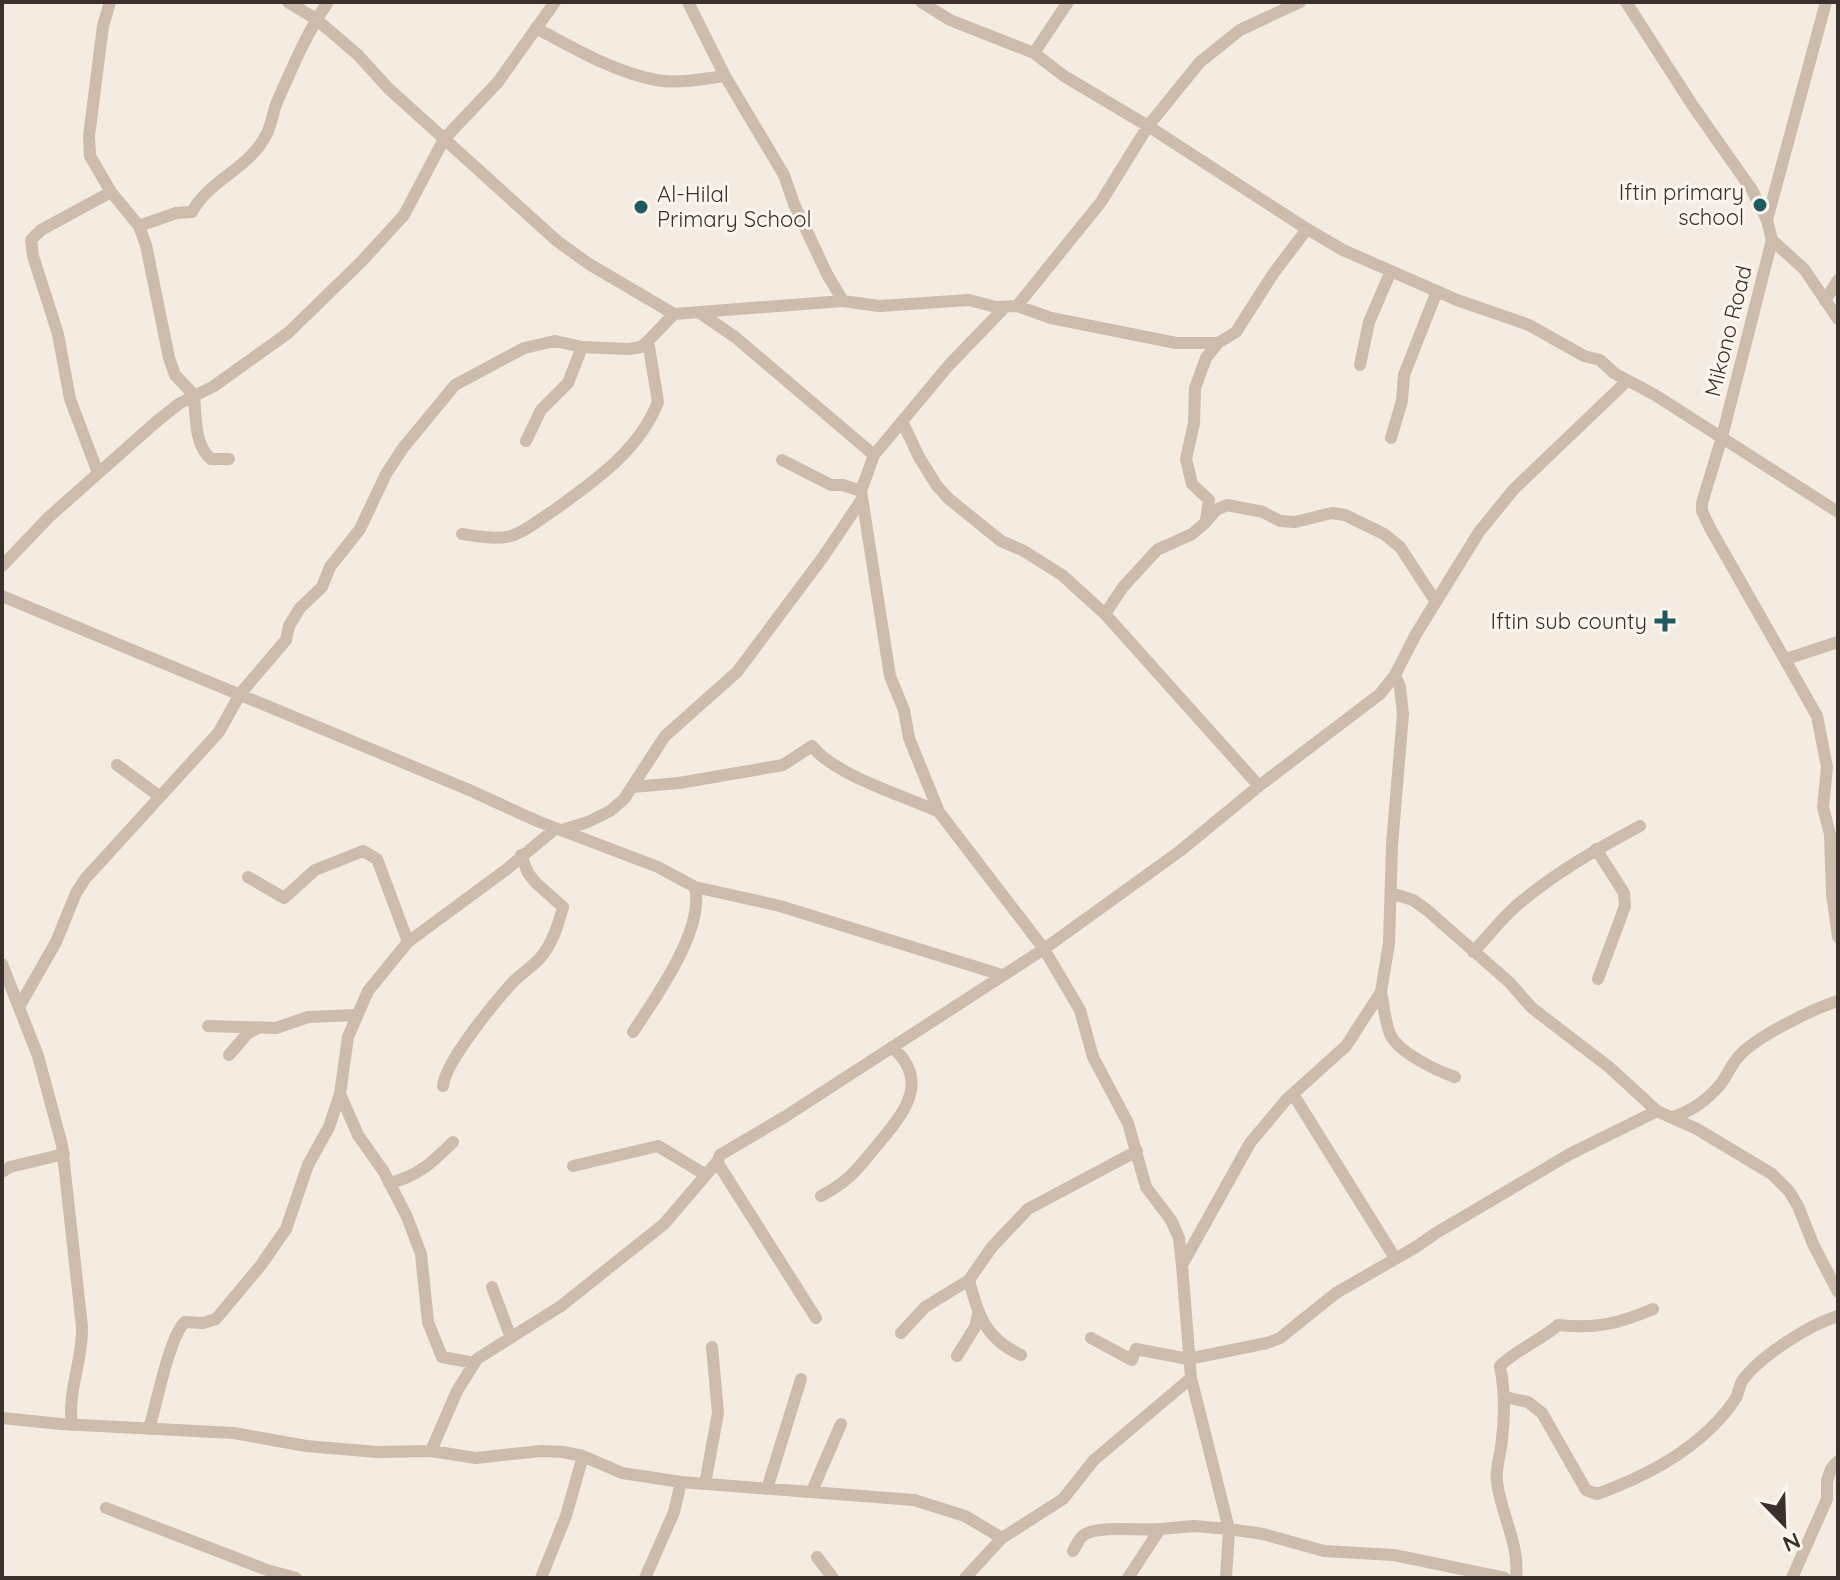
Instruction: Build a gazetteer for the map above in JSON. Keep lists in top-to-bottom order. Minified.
{"streets":{"street":["Mikono Road"]},"places":{"other":["Iftin primary school","Al-Hilal Primary School"],"health":["Iftin sub county"]},"north":"bottom right"}
